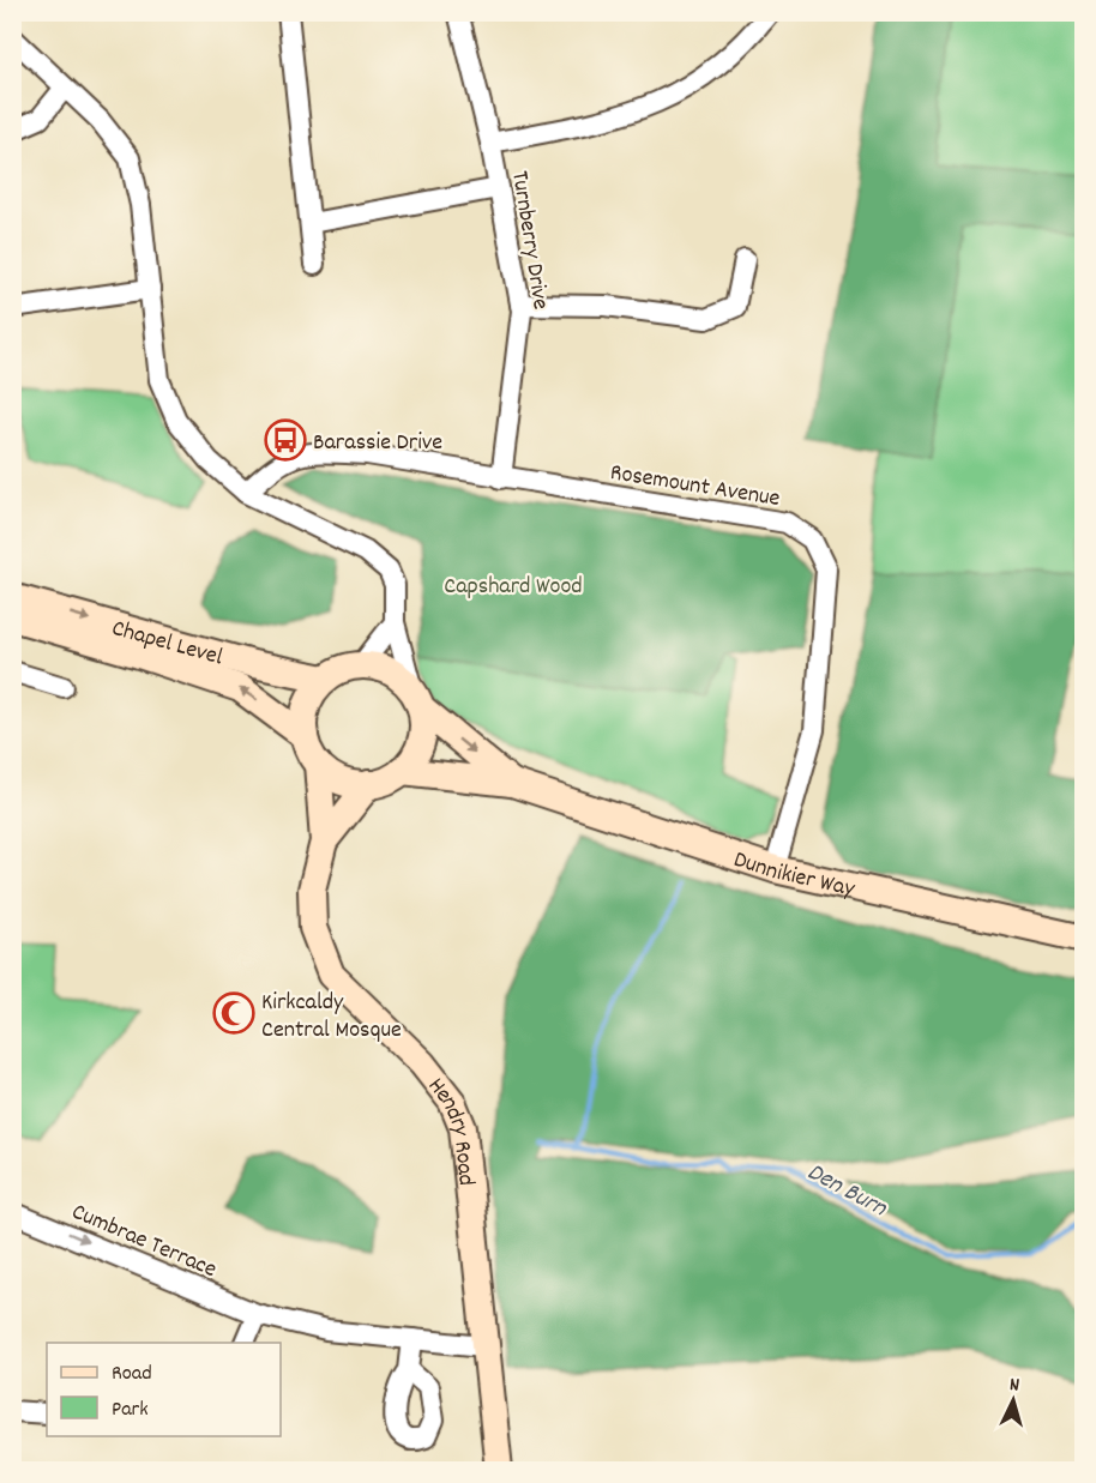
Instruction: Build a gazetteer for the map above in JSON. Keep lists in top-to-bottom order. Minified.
{"streets":{"main road":["Chapel Level","Dunnikier Way","Hendry Road"],"street":["Turnberry Drive","Rosemount Avenue","Cumbrae Terrace"]},"crossings":[["Turnberry Drive","Rosemount Avenue"],["Rosemount Avenue","Dunnikier Way"],["Chapel Level","Dunnikier Way"],["Chapel Level","Hendry Road"],["Dunnikier Way","Hendry Road"],["Hendry Road","Cumbrae Terrace"]],"one_way":["Cumbrae Terrace"],"water":["Den Burn"],"parks":["Capshard Wood"],"places":{"bus stop":["Barassie Drive"],"mosque":["Kirkcaldy Central Mosque"]},"legend":["Road","Park"],"north":"top"}
